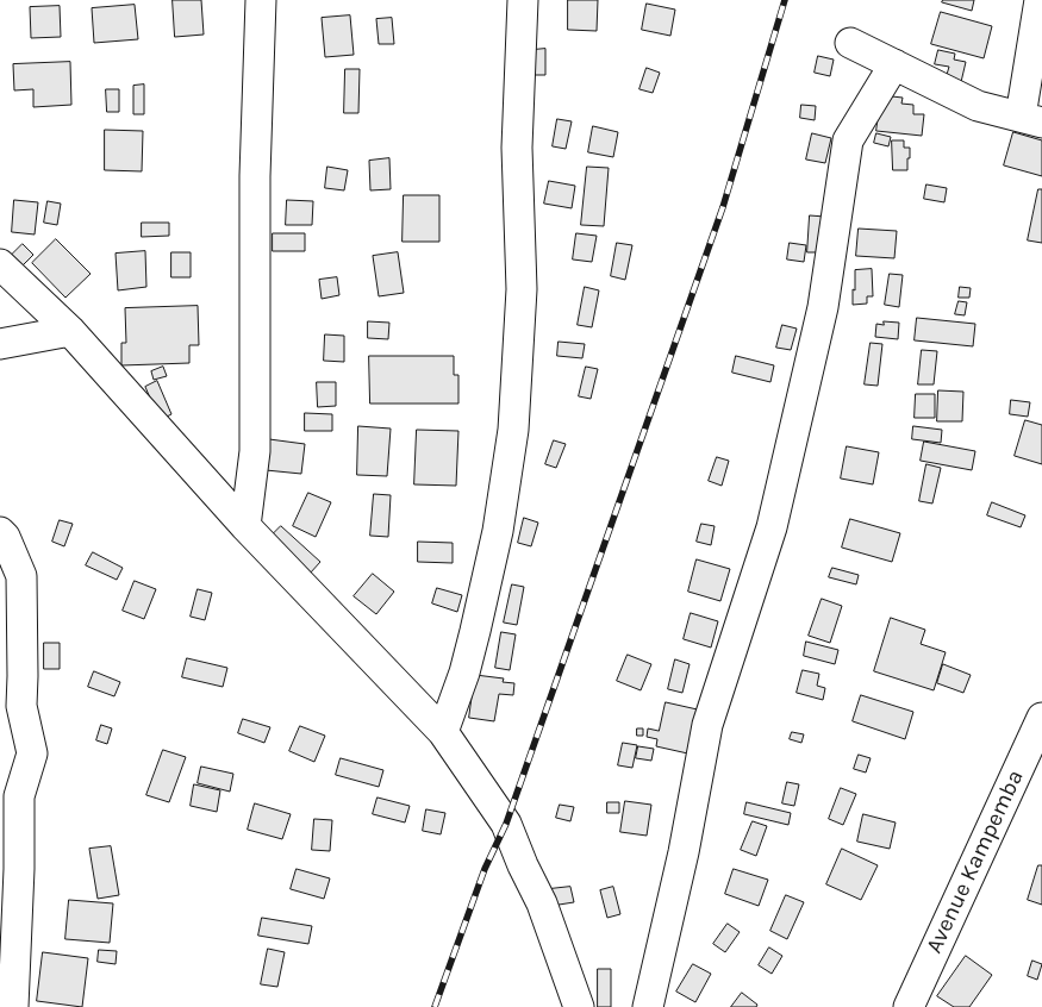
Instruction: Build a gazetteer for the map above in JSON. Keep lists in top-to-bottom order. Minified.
{"streets":{"street":["Avenue Kampemba"]}}
